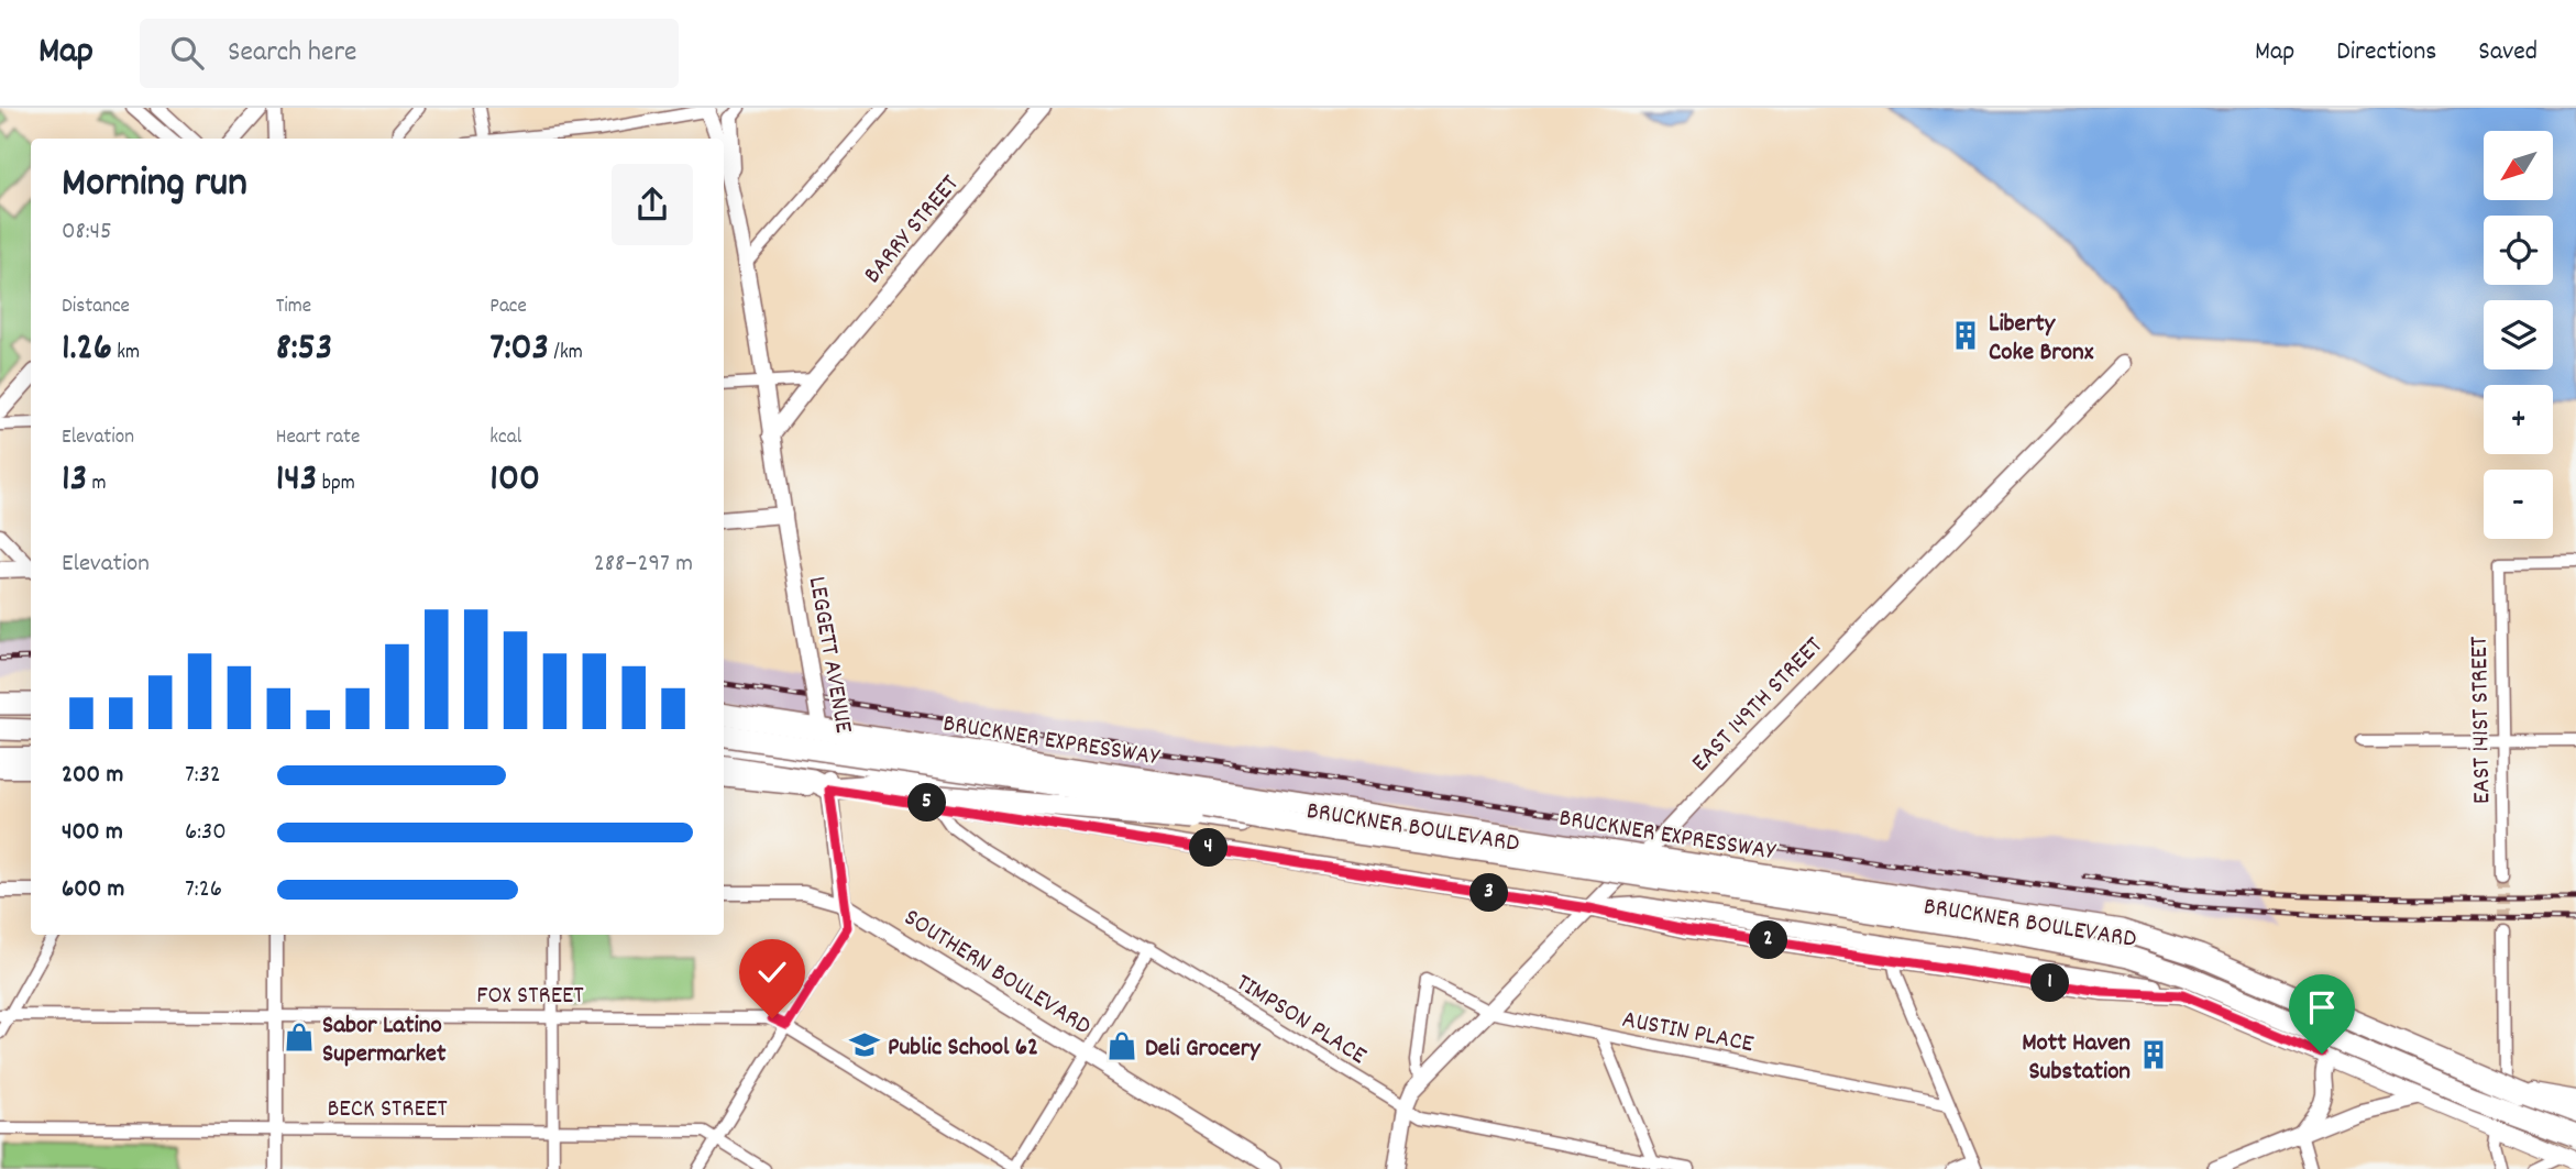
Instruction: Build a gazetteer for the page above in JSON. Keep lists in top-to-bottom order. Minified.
{"streets":{"highway":["BRUCKNER EXPRESSWAY"],"main road":["BARRY STREET","LEGGETT AVENUE","EAST 149TH STREET","BRUCKNER BOULEVARD","SOUTHERN BOULEVARD"],"street":["EAST 141ST STREET","FOX STREET","TIMPSON PLACE","AUSTIN PLACE","BECK STREET"]},"crossings":[["BARRY STREET","LEGGETT AVENUE"],["LEGGETT AVENUE","BRUCKNER BOULEVARD"],["LEGGETT AVENUE","SOUTHERN BOULEVARD"],["LEGGETT AVENUE","FOX STREET"],["LEGGETT AVENUE","BECK STREET"],["EAST 149TH STREET","BRUCKNER BOULEVARD"],["EAST 149TH STREET","TIMPSON PLACE"],["EAST 149TH STREET","AUSTIN PLACE"],["BRUCKNER EXPRESSWAY","BRUCKNER BOULEVARD"],["BRUCKNER BOULEVARD","TIMPSON PLACE"]],"places":{"building":["Liberty Coke Bronx","Mott Haven Substation"],"shop":["Sabor Latino Supermarket","Deli Grocery"],"school or university":["Public School 62"]},"north":"bottom left","page":{"header":"Map","search":"Search here","nav":["Map","Directions","Saved"],"map_buttons":["+","−"],"heading":["Morning run","08:45"],"stats":[["Distance","1.26 km"],["Time","8:53"],["Pace","7:03 /km"],["Elevation","13 m"],["Heart rate","143 bpm"],["kcal","100"]],"chart":["Elevation","288–297 m"],"list":[{"name":"200 m","note":"7:32"},{"name":"400 m","note":"6:30"},{"name":"600 m","note":"7:26"}],"pins":["5","4","3","2","1"]}}
